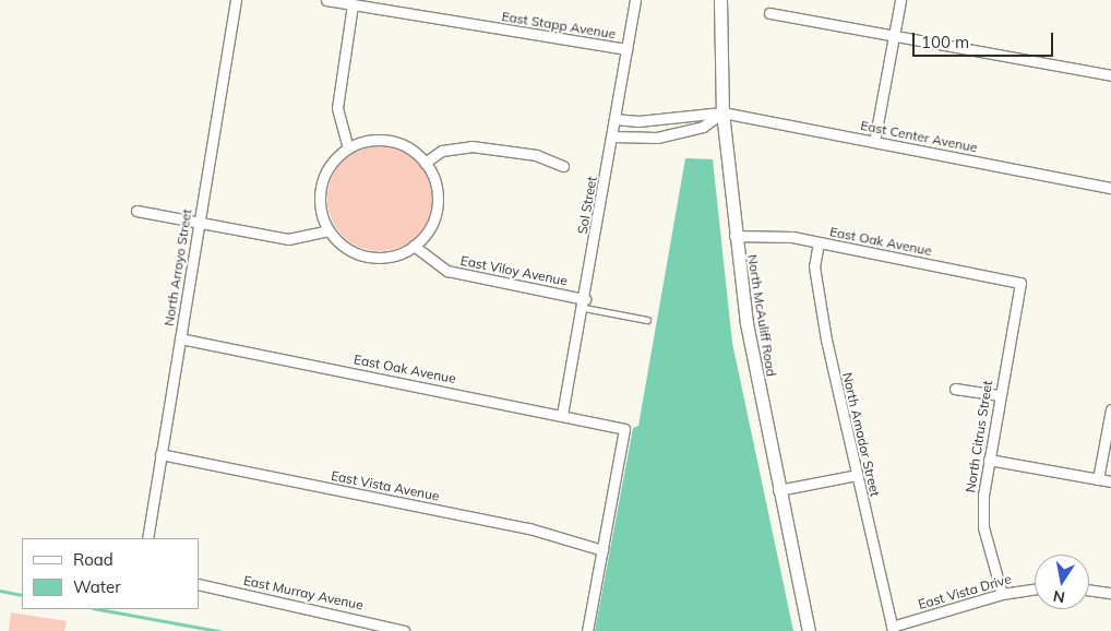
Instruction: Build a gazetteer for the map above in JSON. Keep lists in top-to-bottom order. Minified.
{"streets":{"street":["East Stapp Avenue","East Center Avenue","Sol Street","East Oak Avenue","North Arroyo Street","East Viloy Avenue","North McAuliff Road","North Amador Street","North Citrus Street","East Vista Avenue","East Vista Drive","East Murray Avenue"]},"crossings":[["East Stapp Avenue","Sol Street"],["East Center Avenue","Sol Street"],["East Center Avenue","North McAuliff Road"],["Sol Street","East Oak Avenue"],["Sol Street","East Viloy Avenue"],["East Oak Avenue","North Arroyo Street"],["East Oak Avenue","North McAuliff Road"],["East Oak Avenue","North Amador Street"],["East Oak Avenue","North Citrus Street"],["East Oak Avenue","East Vista Avenue"],["North Arroyo Street","East Vista Avenue"],["North Amador Street","East Vista Drive"],["North Citrus Street","East Vista Drive"]],"legend":["Road","Water"],"scale_bar":"100 m","north":"bottom"}
